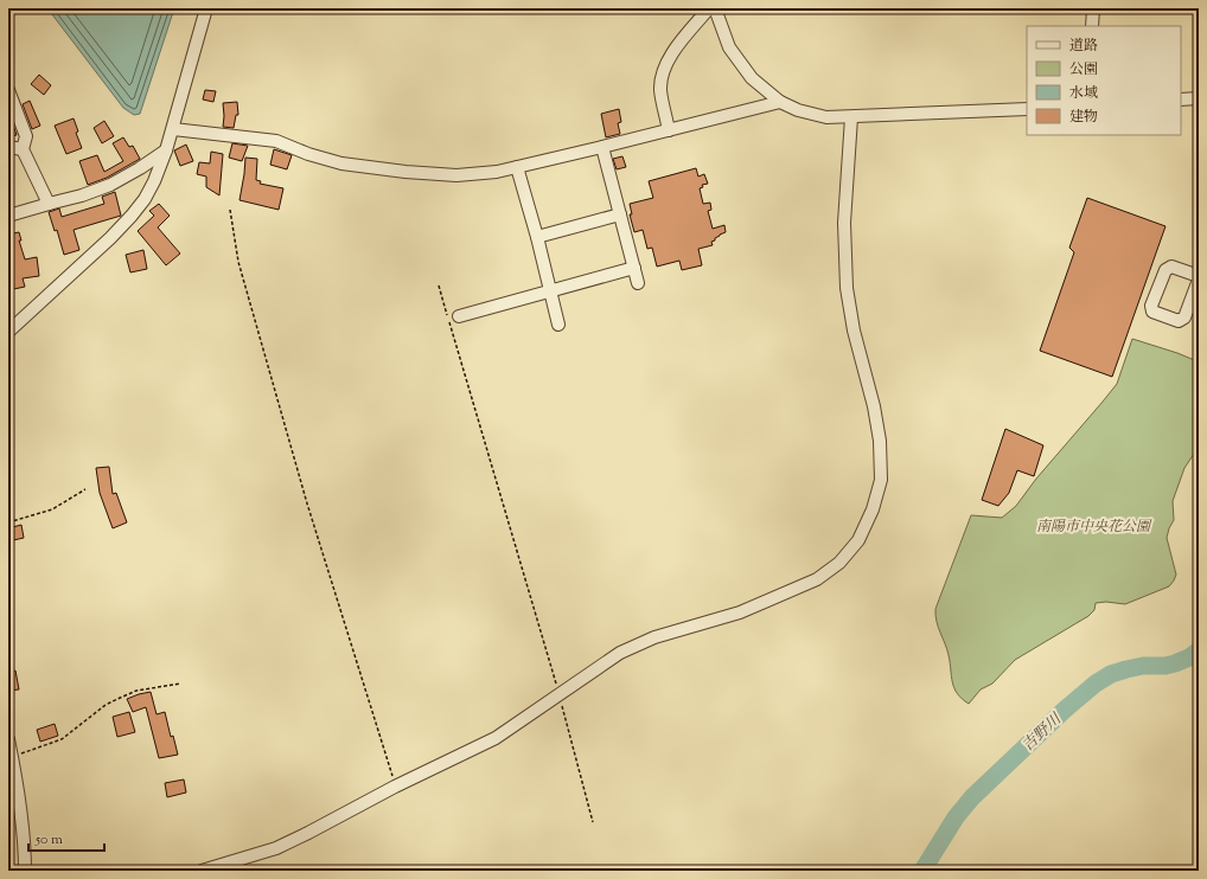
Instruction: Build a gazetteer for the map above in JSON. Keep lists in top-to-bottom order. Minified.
{"water":["吉野川"],"parks":["南陽市中央花公園"],"legend":["道路","公園","水域","建物"],"scale_bar":"50 m"}
